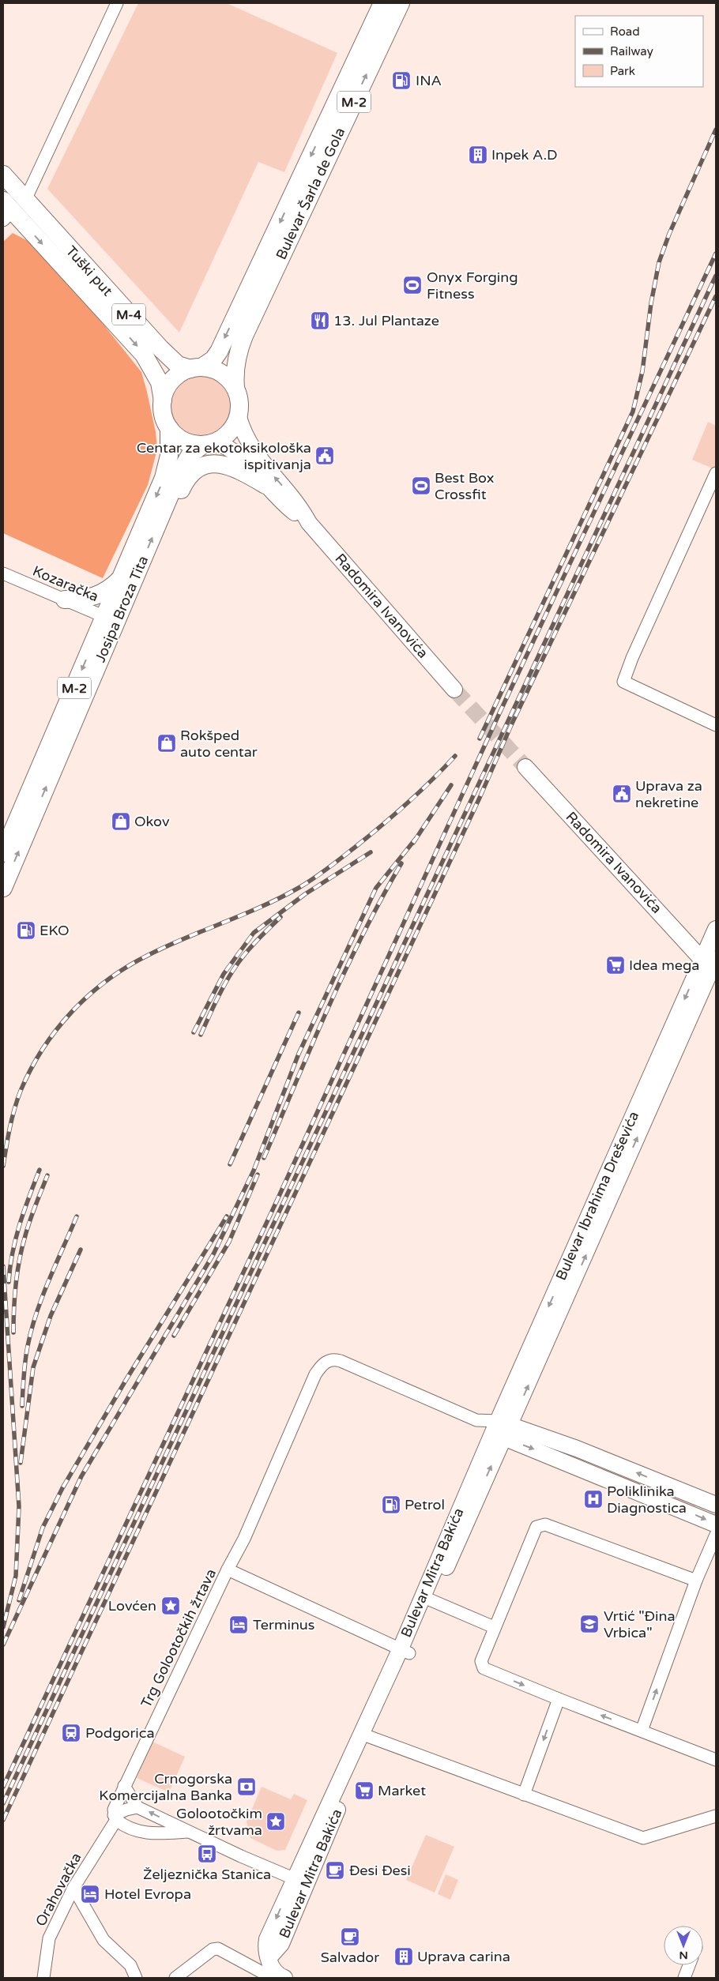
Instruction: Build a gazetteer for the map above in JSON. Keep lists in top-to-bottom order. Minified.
{"streets":{"main road":["M-2","Bulevar Šarla de Gola","Tuški put","M-4","Josipa Broza Tita"],"street":["Kozaračka","Radomira Ivanovića","Bulevar Ibrahima Dreševića","Bulevar Mitra Bakića","Trg Golootočkih žrtava","Orahovačka"]},"crossings":[["M-2","Bulevar Šarla de Gola"],["M-2","Tuški put"],["M-2","Josipa Broza Tita"],["Bulevar Šarla de Gola","Tuški put"],["Bulevar Šarla de Gola","Josipa Broza Tita"],["Tuški put","M-4"],["Tuški put","Josipa Broza Tita"],["Kozaračka","Josipa Broza Tita"],["Radomira Ivanovića","Bulevar Ibrahima Dreševića"],["Bulevar Ibrahima Dreševića","Bulevar Mitra Bakića"],["Bulevar Mitra Bakića","Trg Golootočkih žrtava"],["Trg Golootočkih žrtava","Orahovačka"]],"places":{"fuel station":["INA","EKO","Petrol"],"building":["Inpek A.D","Uprava carina"],"sports":["Onyx Forging Fitness","Best Box Crossfit"],"restaurant":["13. Jul Plantaze"],"public building":["Centar za ekotoksikološka ispitivanja","Uprava za nekretine"],"shop":["Rokšped auto centar","Okov"],"supermarket":["Idea mega","Market"],"hospital":["Poliklinika Diagnostica"],"place":["Lovćen","Golootočkim žrtvama"],"school or university":["Vrtić \"Đina Vrbica\""],"hotel":["Terminus","Hotel Evropa"],"station":["Podgorica"],"bank":["Crnogorska Komercijalna Banka"],"bus stop":["Željeznička Stanica"],"cafe":["Đesi Đesi","Salvador"]},"legend":["Road","Railway","Park"],"north":"bottom"}
